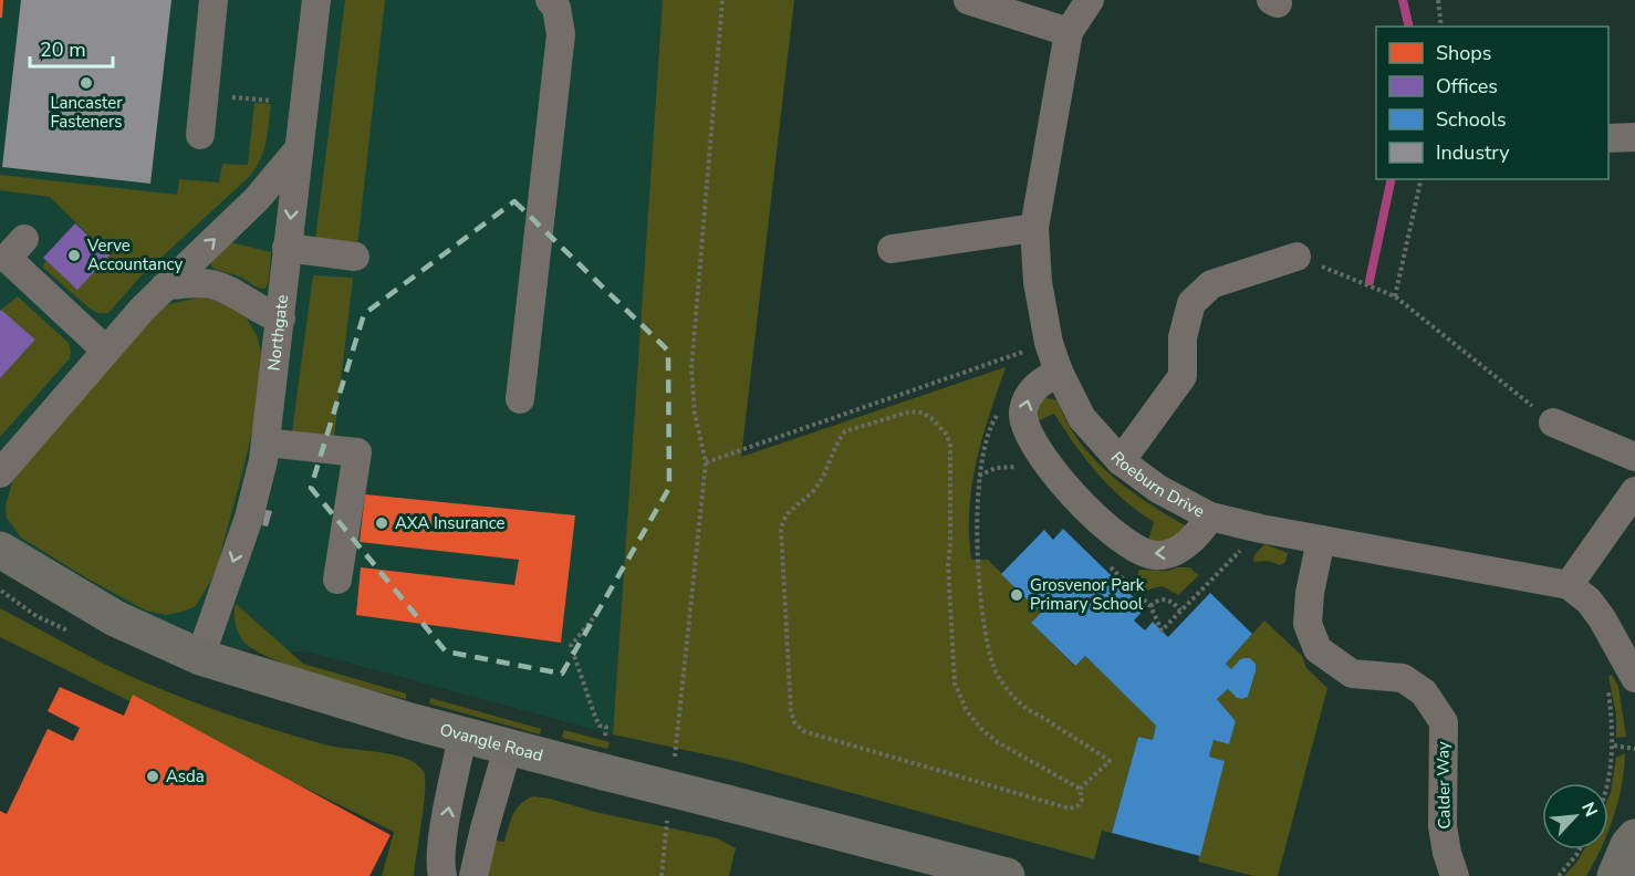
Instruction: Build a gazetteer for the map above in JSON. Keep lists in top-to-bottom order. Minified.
{"streets":{"main road":["Ovangle Road"],"street":["Northgate","Roeburn Drive","Calder Way"]},"crossings":[["Northgate","Ovangle Road"],["Roeburn Drive","Calder Way"]],"places":["Lancaster Fasteners","Verve Accountancy","AXA Insurance","Grosvenor Park Primary School","Asda"],"legend":["Shops","Offices","Schools","Industry"],"scale_bar":"20 m","north":"top right"}
